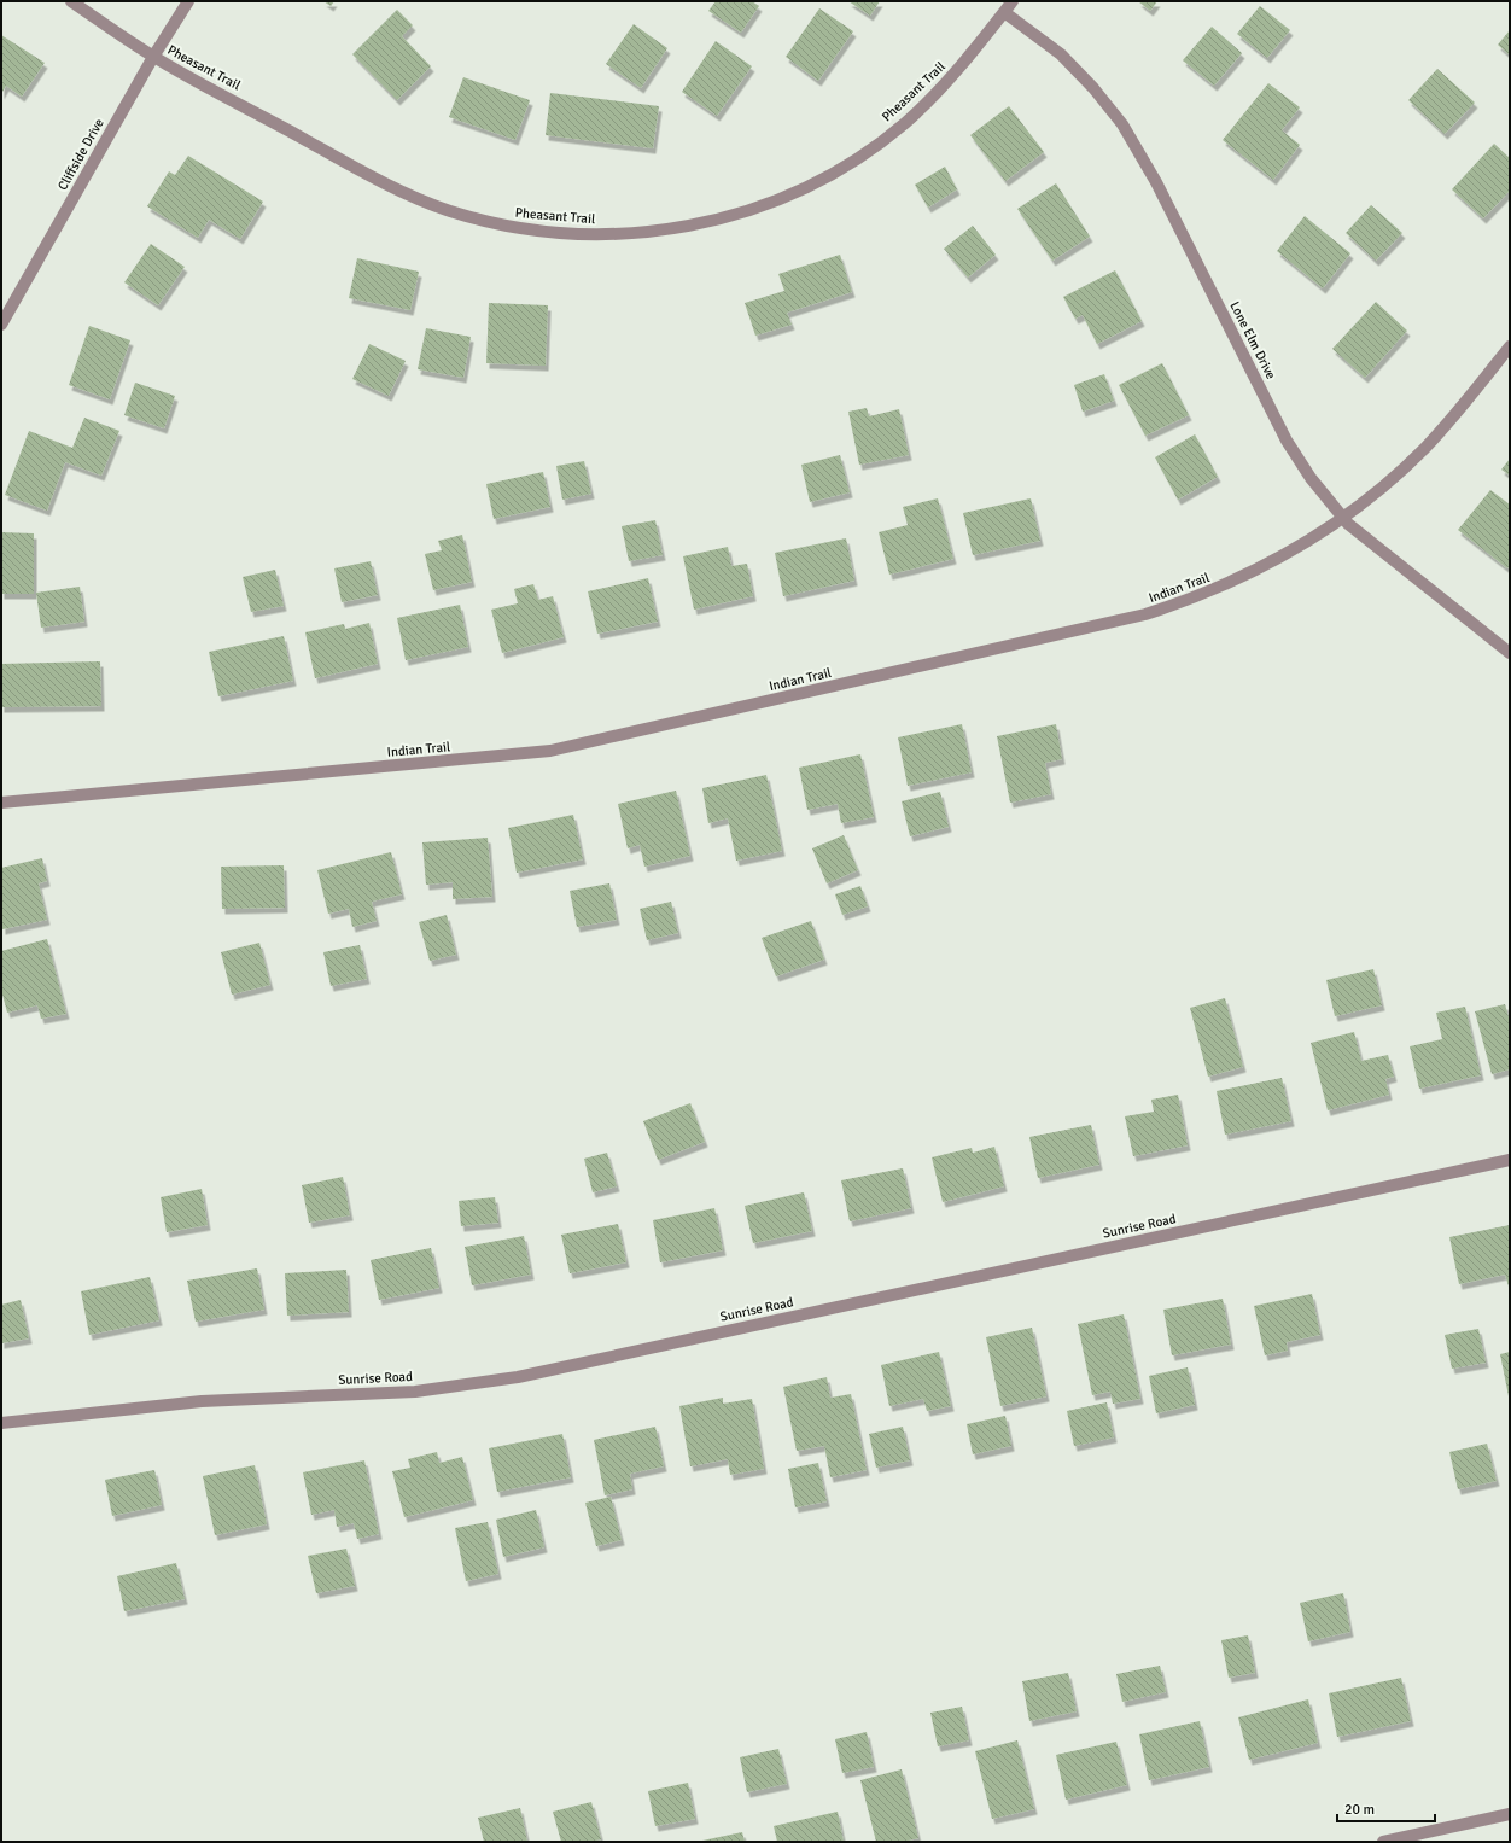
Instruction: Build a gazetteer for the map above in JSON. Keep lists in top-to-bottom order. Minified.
{"streets":{"street":["Pheasant Trail","Cliffside Drive","Lone Elm Drive","Indian Trail","Sunrise Road"]},"crossings":[["Pheasant Trail","Cliffside Drive"],["Pheasant Trail","Lone Elm Drive"],["Lone Elm Drive","Indian Trail"]],"scale_bar":"20 m"}
